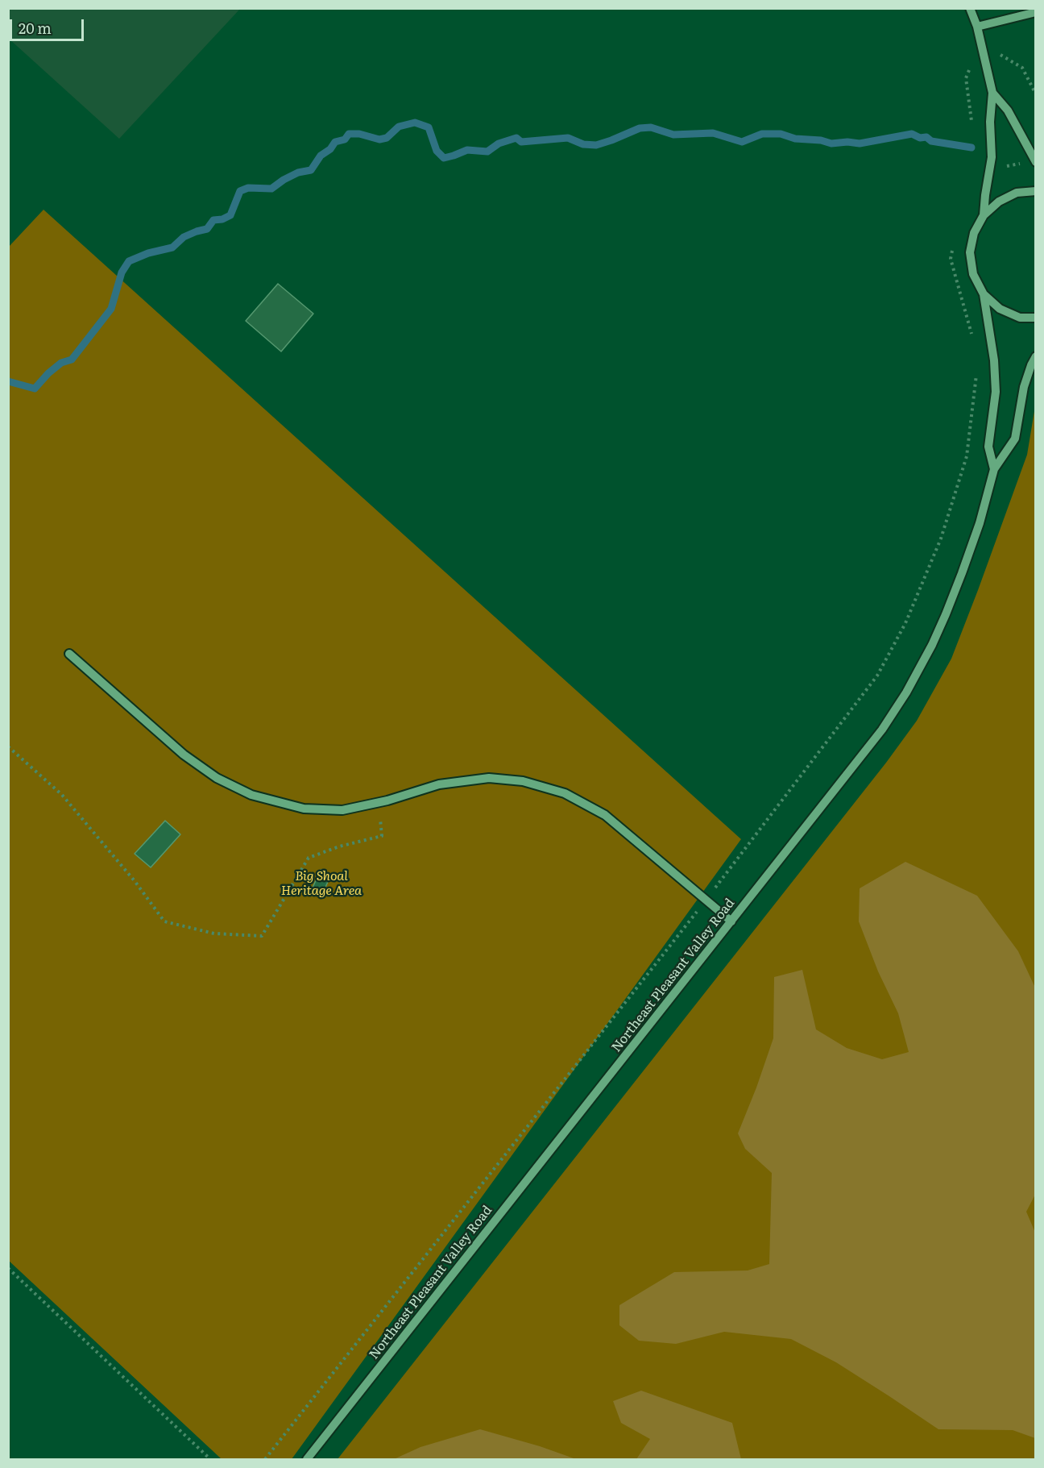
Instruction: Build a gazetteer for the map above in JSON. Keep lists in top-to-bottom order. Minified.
{"streets":{"street":["Northeast Pleasant Valley Road"]},"parks":["Big Shoal Heritage Area"],"scale_bar":"20 m"}
